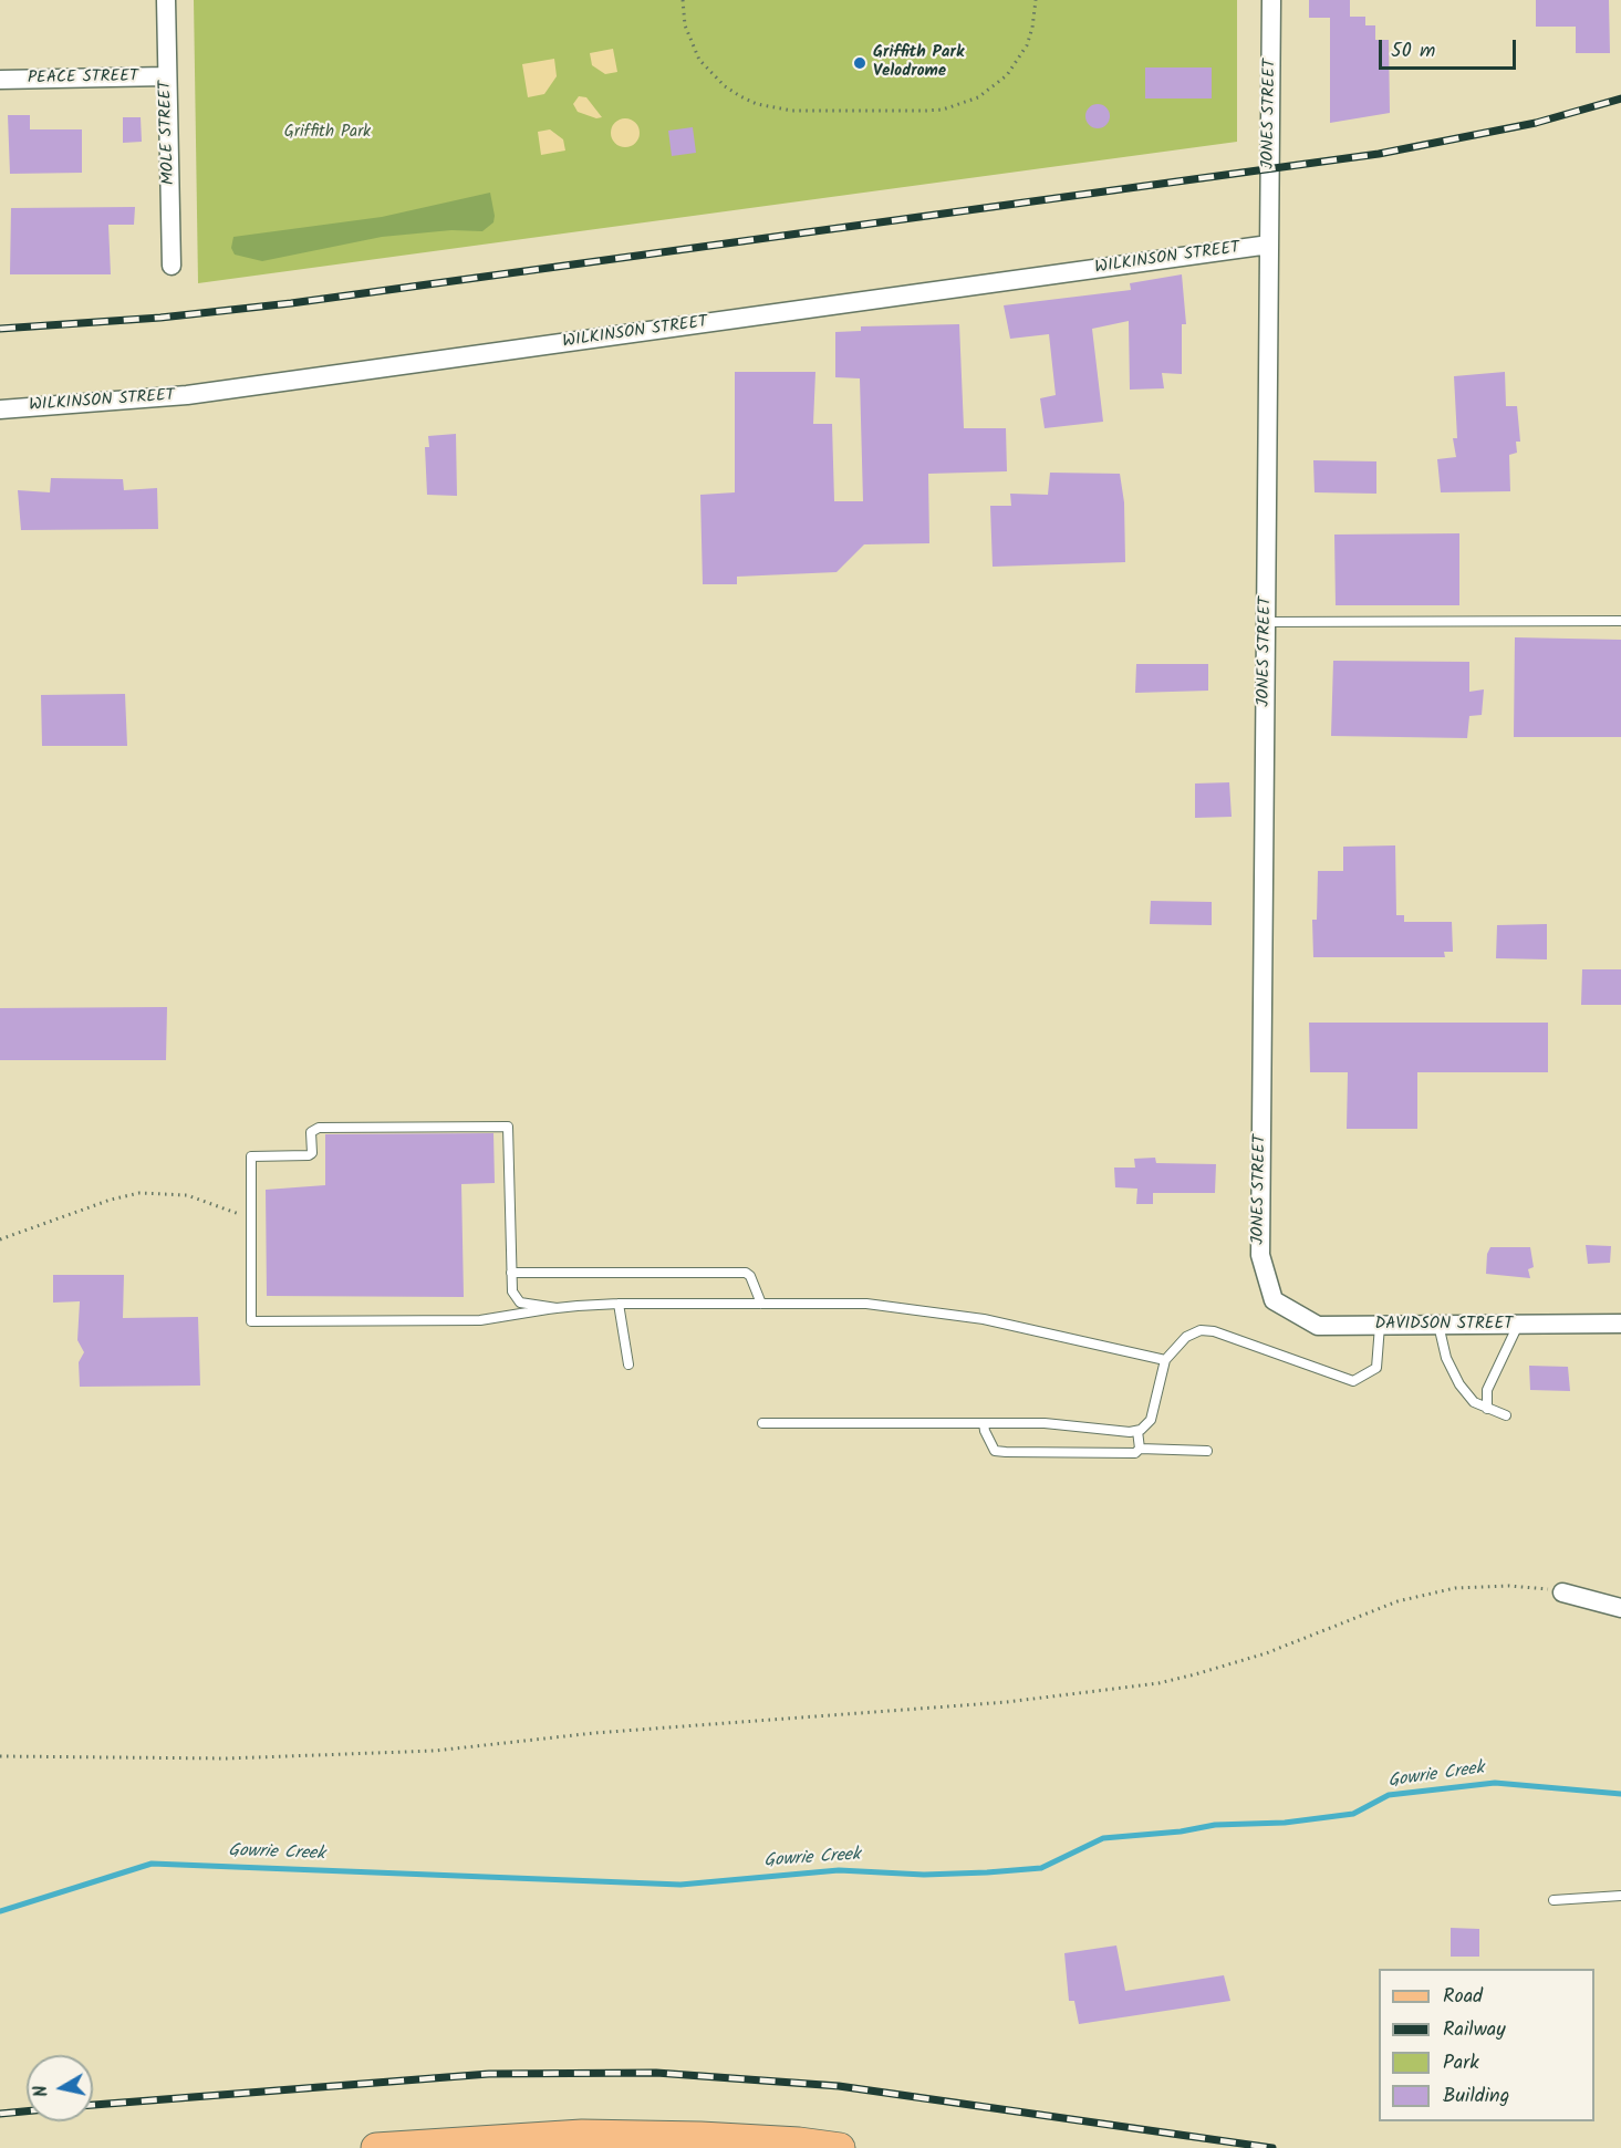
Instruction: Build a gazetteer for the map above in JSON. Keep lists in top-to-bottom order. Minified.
{"streets":{"street":["PEACE STREET","JONES STREET","MOLE STREET","WILKINSON STREET","DAVIDSON STREET"]},"crossings":[["PEACE STREET","MOLE STREET"],["JONES STREET","WILKINSON STREET"],["JONES STREET","DAVIDSON STREET"]],"water":["Gowrie Creek"],"parks":["Griffith Park"],"places":["Griffith Park Velodrome"],"legend":["Road","Railway","Park","Building"],"scale_bar":"50 m","north":"left"}
